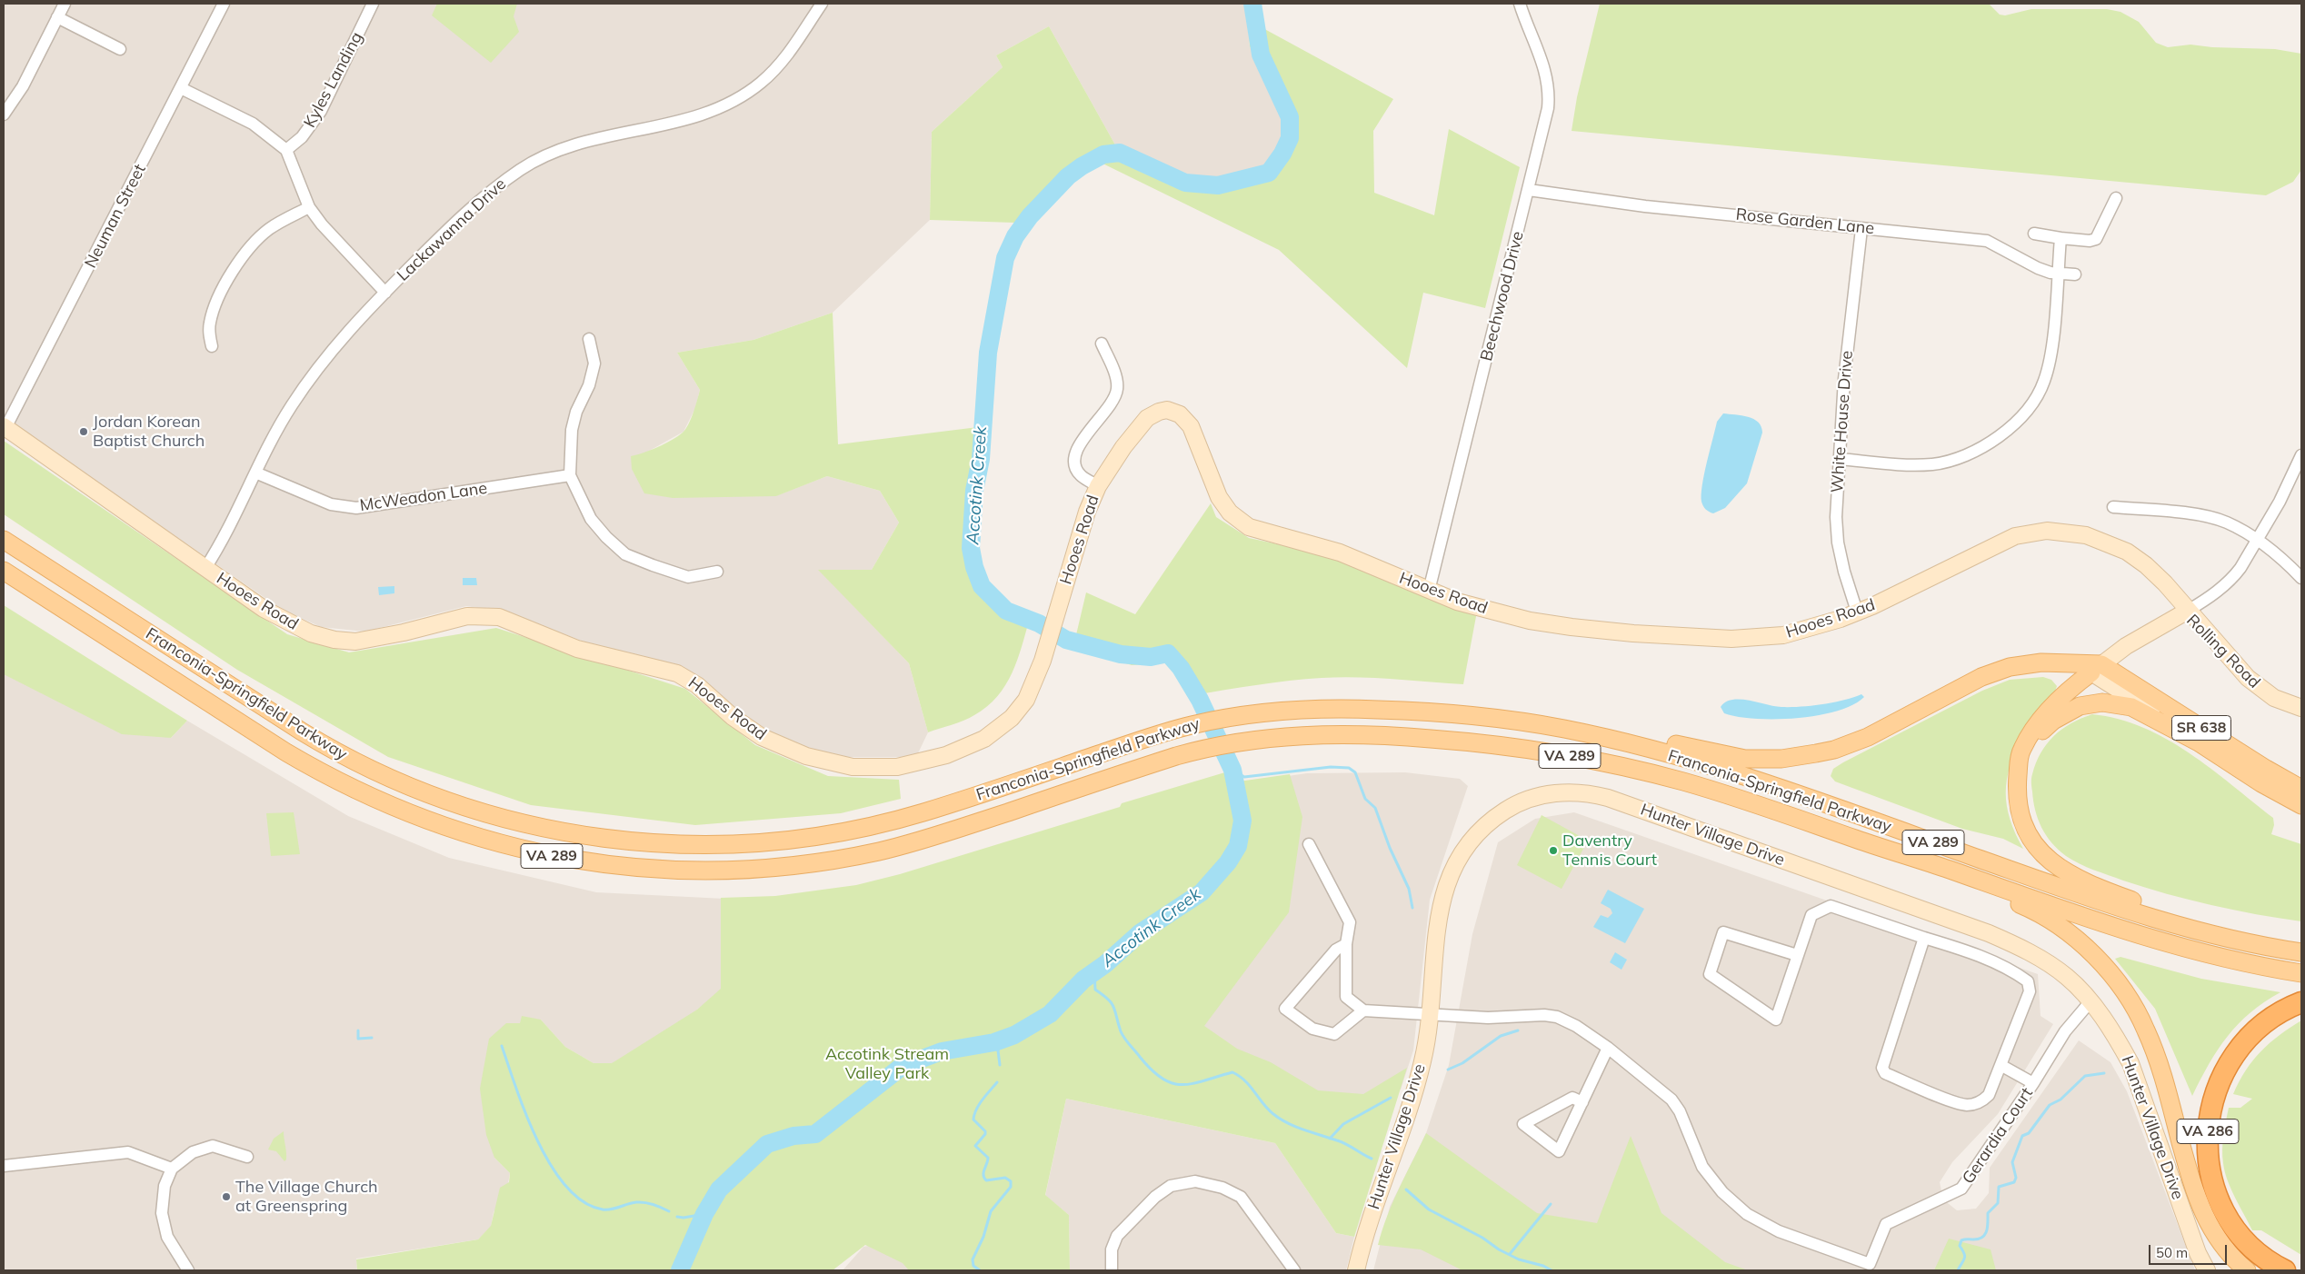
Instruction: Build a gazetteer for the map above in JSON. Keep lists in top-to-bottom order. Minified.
{"streets":{"highway":["VA 286"],"main road":["Franconia-Springfield Parkway","SR 638","VA 289"],"street":["Kyles Landing","Neuman Street","Rose Garden Lane","Lackawanna Drive","Beechwood Drive","White House Drive","McWeadon Lane","Hooes Road","Rolling Road","Hunter Village Drive","Gerardia Court"]},"crossings":[["Neuman Street","Hooes Road"],["Rose Garden Lane","Beechwood Drive"],["Rose Garden Lane","White House Drive"],["Lackawanna Drive","McWeadon Lane"],["Lackawanna Drive","Hooes Road"],["Beechwood Drive","Hooes Road"],["White House Drive","Hooes Road"],["Hooes Road","Rolling Road"],["Rolling Road","SR 638"],["Hunter Village Drive","Gerardia Court"]],"water":["Accotink Creek"],"parks":["Accotink Stream Valley Park"],"places":["Jordan Korean Baptist Church","Daventry Tennis Court","The Village Church at Greenspring"],"scale_bar":"50 m"}
